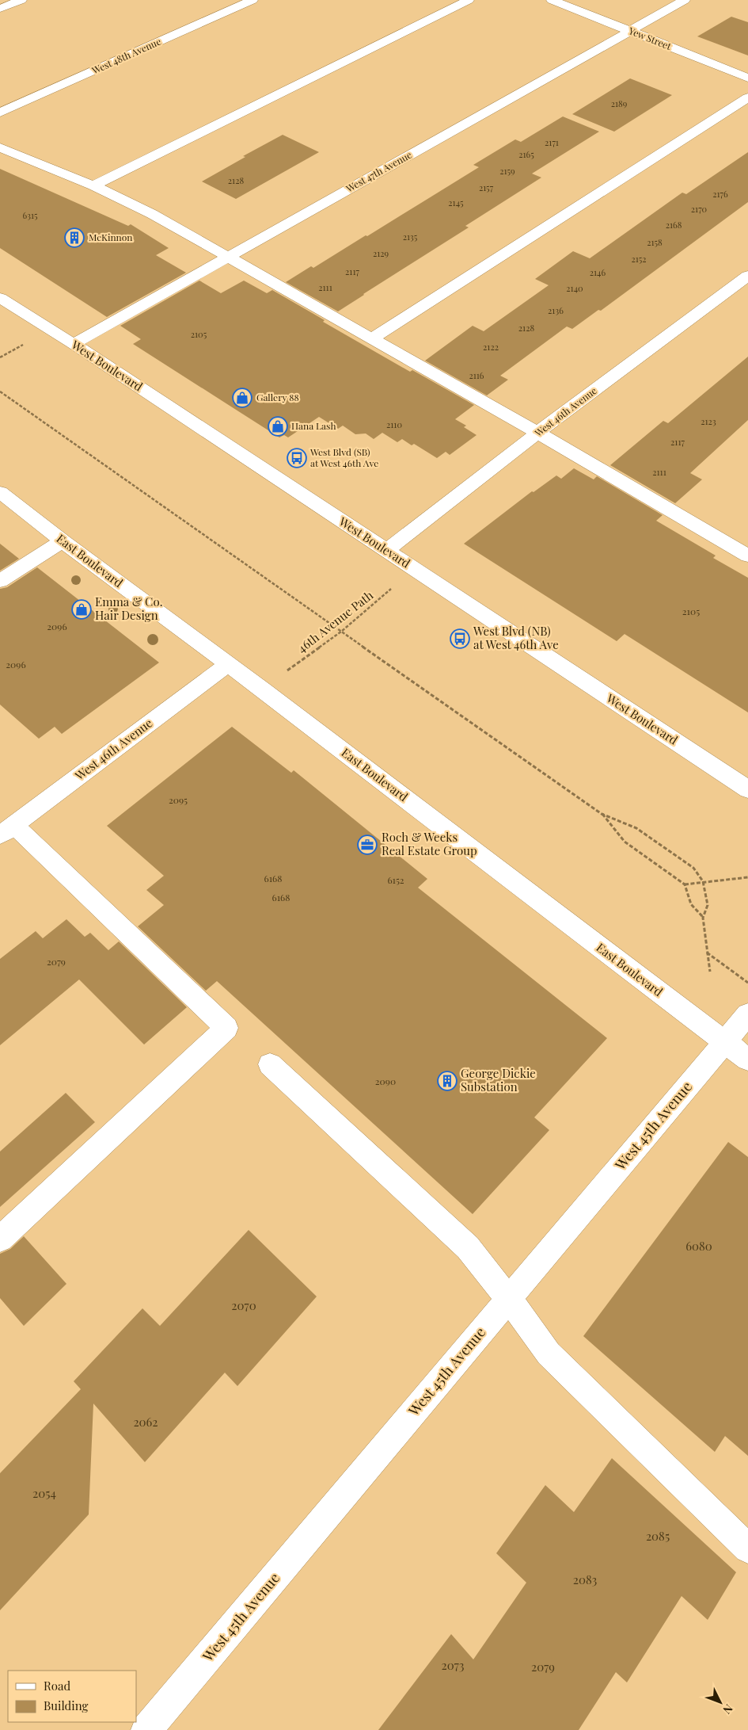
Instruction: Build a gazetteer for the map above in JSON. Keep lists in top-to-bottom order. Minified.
{"streets":{"street":["Yew Street","West 48th Avenue","West 47th Avenue","West Boulevard","West 46th Avenue","East Boulevard","West 45th Avenue"],"path":["46th Avenue Path"]},"crossings":[["Yew Street","West 47th Avenue"],["West 47th Avenue","West Boulevard"],["West Boulevard","West 46th Avenue"],["West 46th Avenue","East Boulevard"],["East Boulevard","West 45th Avenue"]],"places":{"building":["McKinnon","George Dickie Substation"],"shop":["Gallery 88","Hana Lash","Emma & Co. Hair Design"],"bus stop":["West Blvd (SB) at West 46th Ave","West Blvd (NB) at West 46th Ave"],"office":["Roch & Weeks Real Estate Group"]},"house_numbers":["2189","2171","2165","2159","2128","2157","2176","2145","2170","6315","2168","2135","2158","2129","2152","2117","2146","2111","2140","2136","2128","2105","2122","2116","2123","2110","2117","2111","2105","2096","2096","2095","6168","6152","6168","2079","2090","6080","2070","2062","2054","2085","2083","2073","2079"],"legend":["Road","Building"],"north":"bottom right"}
